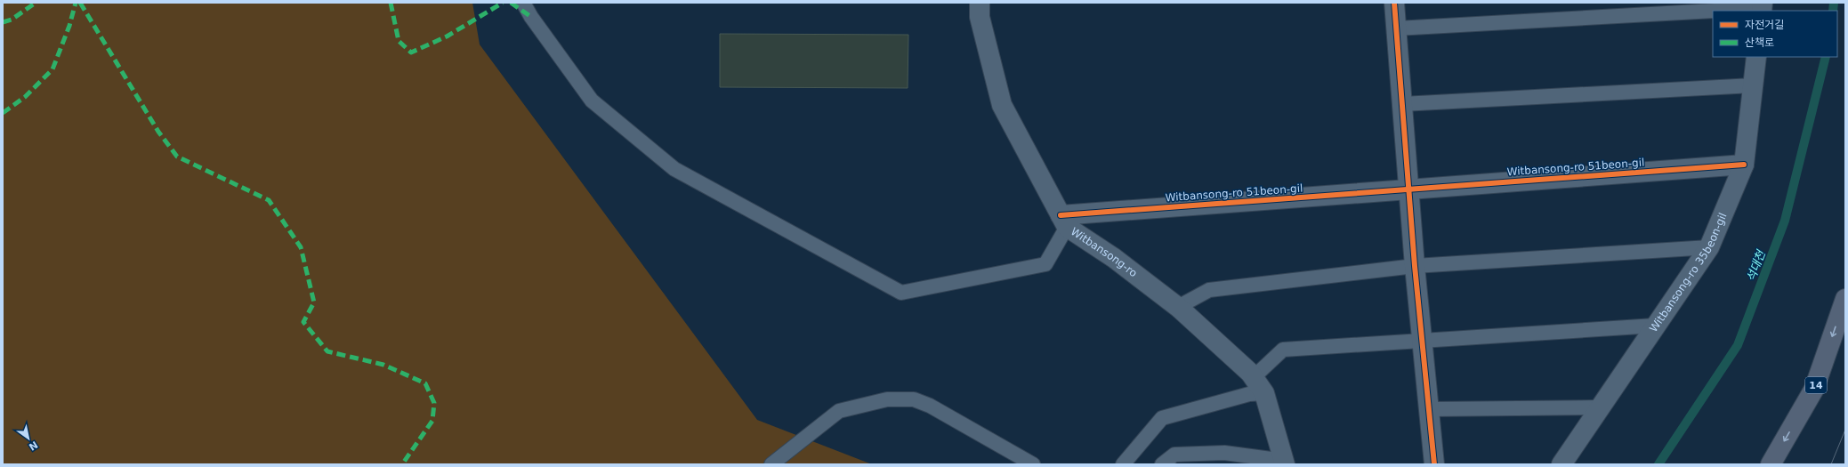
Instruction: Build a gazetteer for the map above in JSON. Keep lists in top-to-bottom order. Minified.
{"streets":{"main road":["14"],"street":["Witbansong-ro 51beon-gil","Witbansong-ro","Witbansong-ro 35beon-gil"]},"crossings":[["Witbansong-ro 51beon-gil","Witbansong-ro"],["Witbansong-ro 51beon-gil","Witbansong-ro 35beon-gil"]],"water":["석대천"],"legend":["자전거길","산책로"],"north":"bottom right"}
